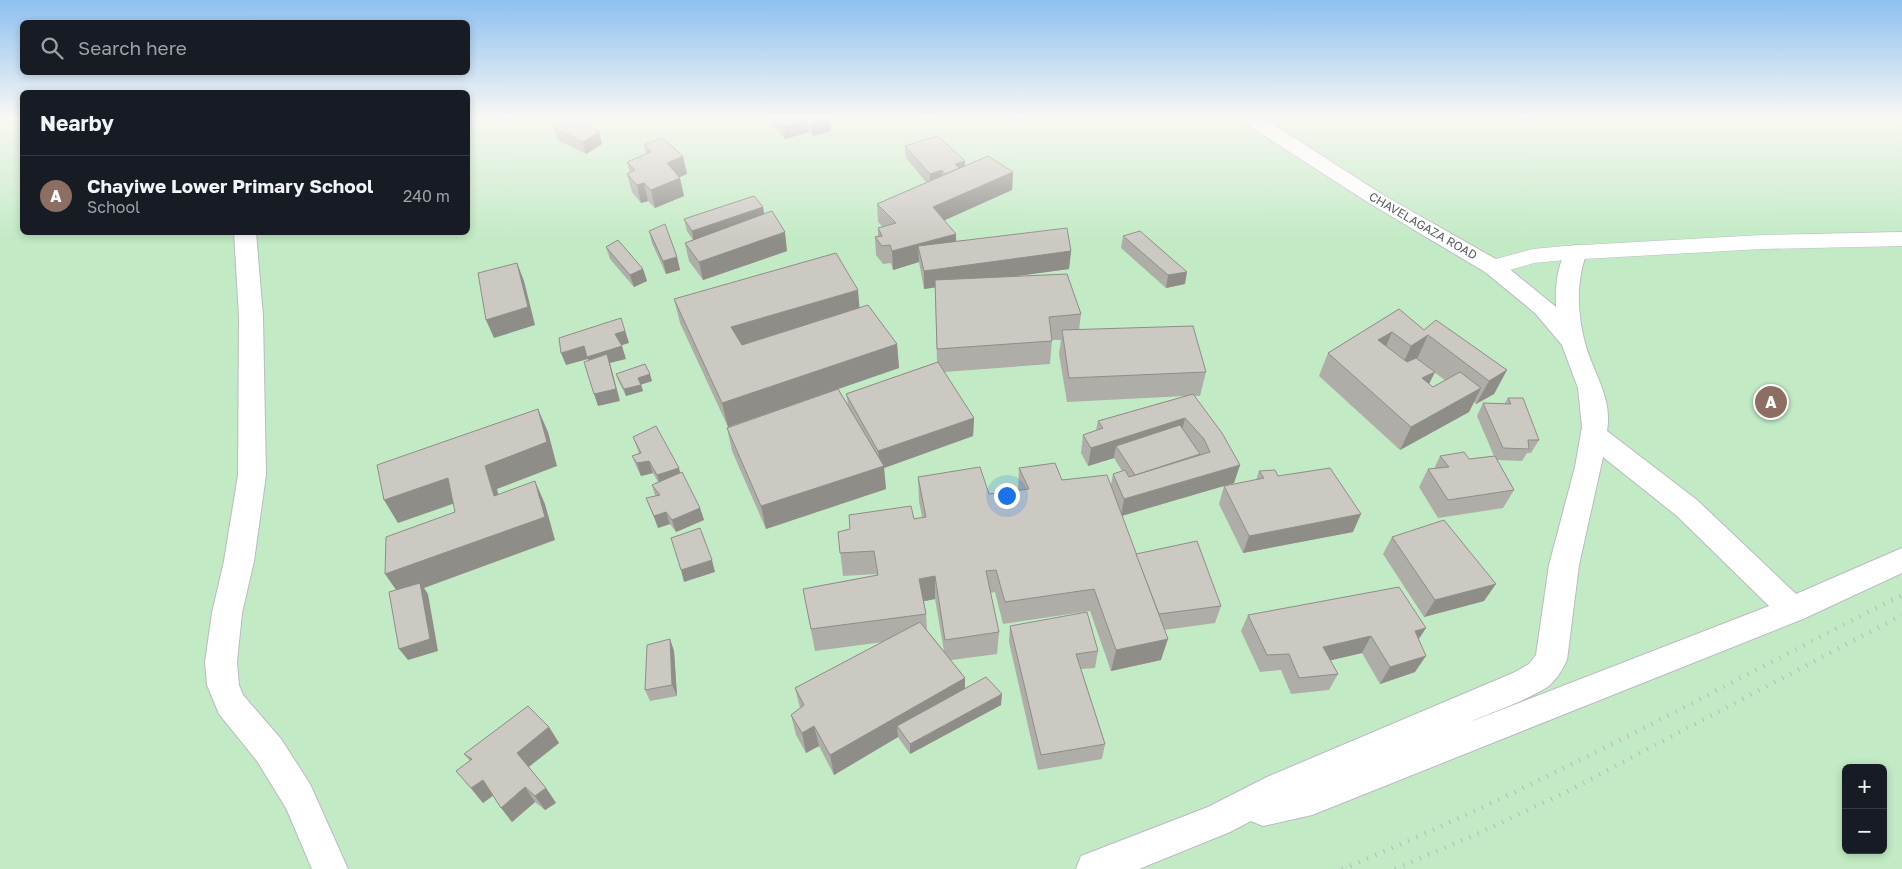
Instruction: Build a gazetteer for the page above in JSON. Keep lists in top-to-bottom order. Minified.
{"streets":{"street":["CHAVELAGAZA ROAD"]},"page":{"search":"Search here","heading":"Nearby","list":[{"mark":"A","name":"Chayiwe Lower Primary School","note":"School","value":"240 m"}],"pins":"A","map_buttons":["+","−"]}}
